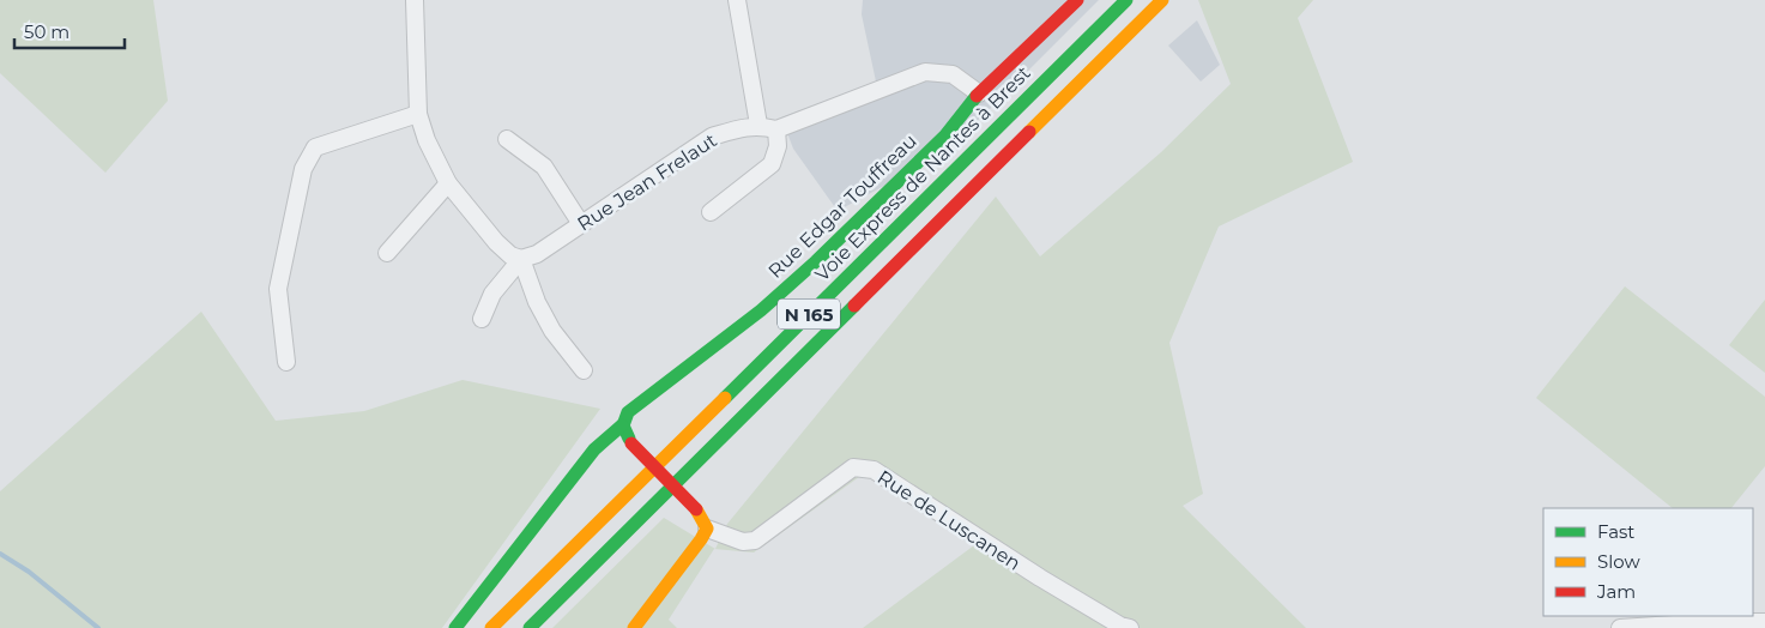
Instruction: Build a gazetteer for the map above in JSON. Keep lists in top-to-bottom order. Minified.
{"streets":{"main road":["Voie Express de Nantes à Brest","Rue Edgar Touffreau","N 165"],"street":["Rue Jean Frelaut","Rue de Luscanen"]},"legend":["Fast","Slow","Jam"],"scale_bar":"50 m"}
